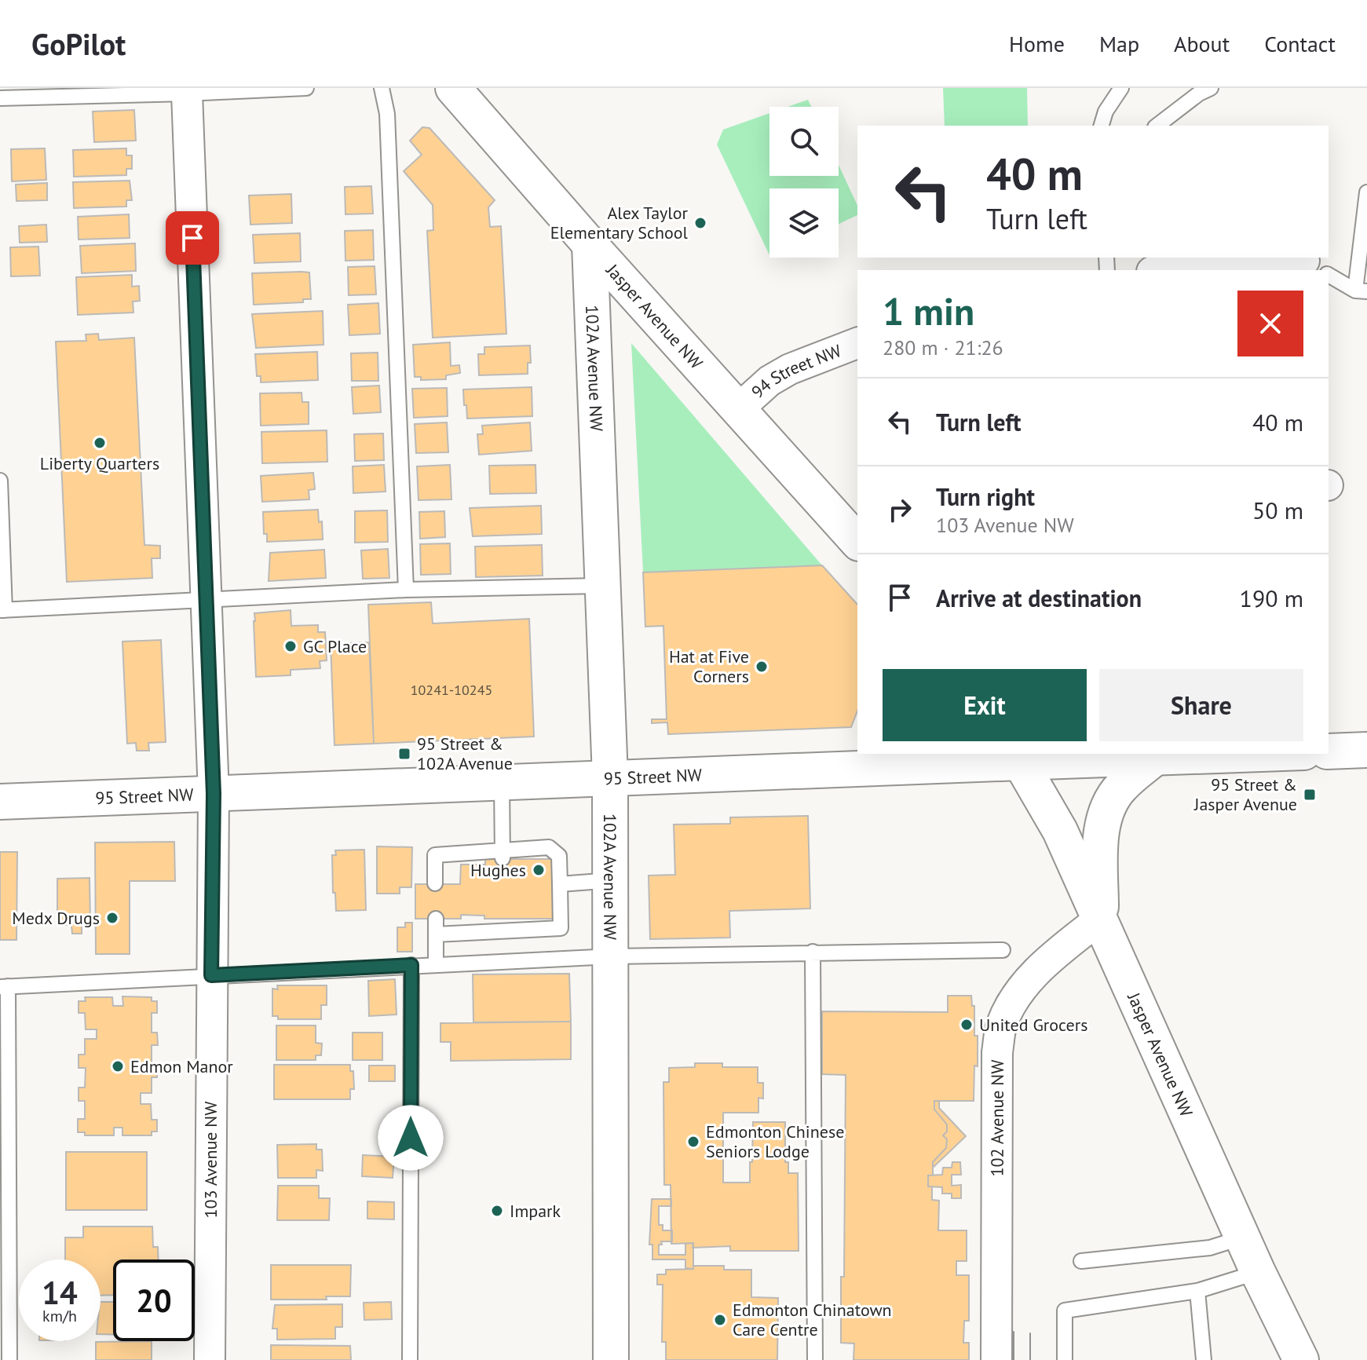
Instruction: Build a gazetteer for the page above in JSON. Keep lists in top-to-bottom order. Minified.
{"streets":{"street":["Jasper Avenue NW","102A Avenue NW","94 Street NW","95 Street NW","102 Avenue NW","103 Avenue NW"]},"crossings":[["Jasper Avenue NW","102A Avenue NW"],["Jasper Avenue NW","94 Street NW"],["Jasper Avenue NW","95 Street NW"],["Jasper Avenue NW","102 Avenue NW"],["102A Avenue NW","95 Street NW"],["95 Street NW","103 Avenue NW"]],"places":{"other":["Alex Taylor Elementary School","Liberty Quarters","GC Place","Hat at Five Corners","Hughes","Medx Drugs","United Grocers","Edmon Manor","Edmonton Chinese Seniors Lodge","Impark","Edmonton Chinatown Care Centre"],"transit":["95 Street & 102A Avenue","95 Street & Jasper Avenue"]},"house_numbers":["10241-10245"],"page":{"header":"GoPilot","nav":["Home","Map","About","Contact"],"turn":["40 m","Turn left"],"heading":["1 min","280 m · 21:26"],"list":[{"name":"Turn left","value":"40 m"},{"name":"Turn right","note":"103 Avenue NW","value":"50 m"},{"name":"Arrive at destination","value":"190 m"}],"buttons":["Exit","Share"],"speed":"14 km/h","limit":"20"}}
